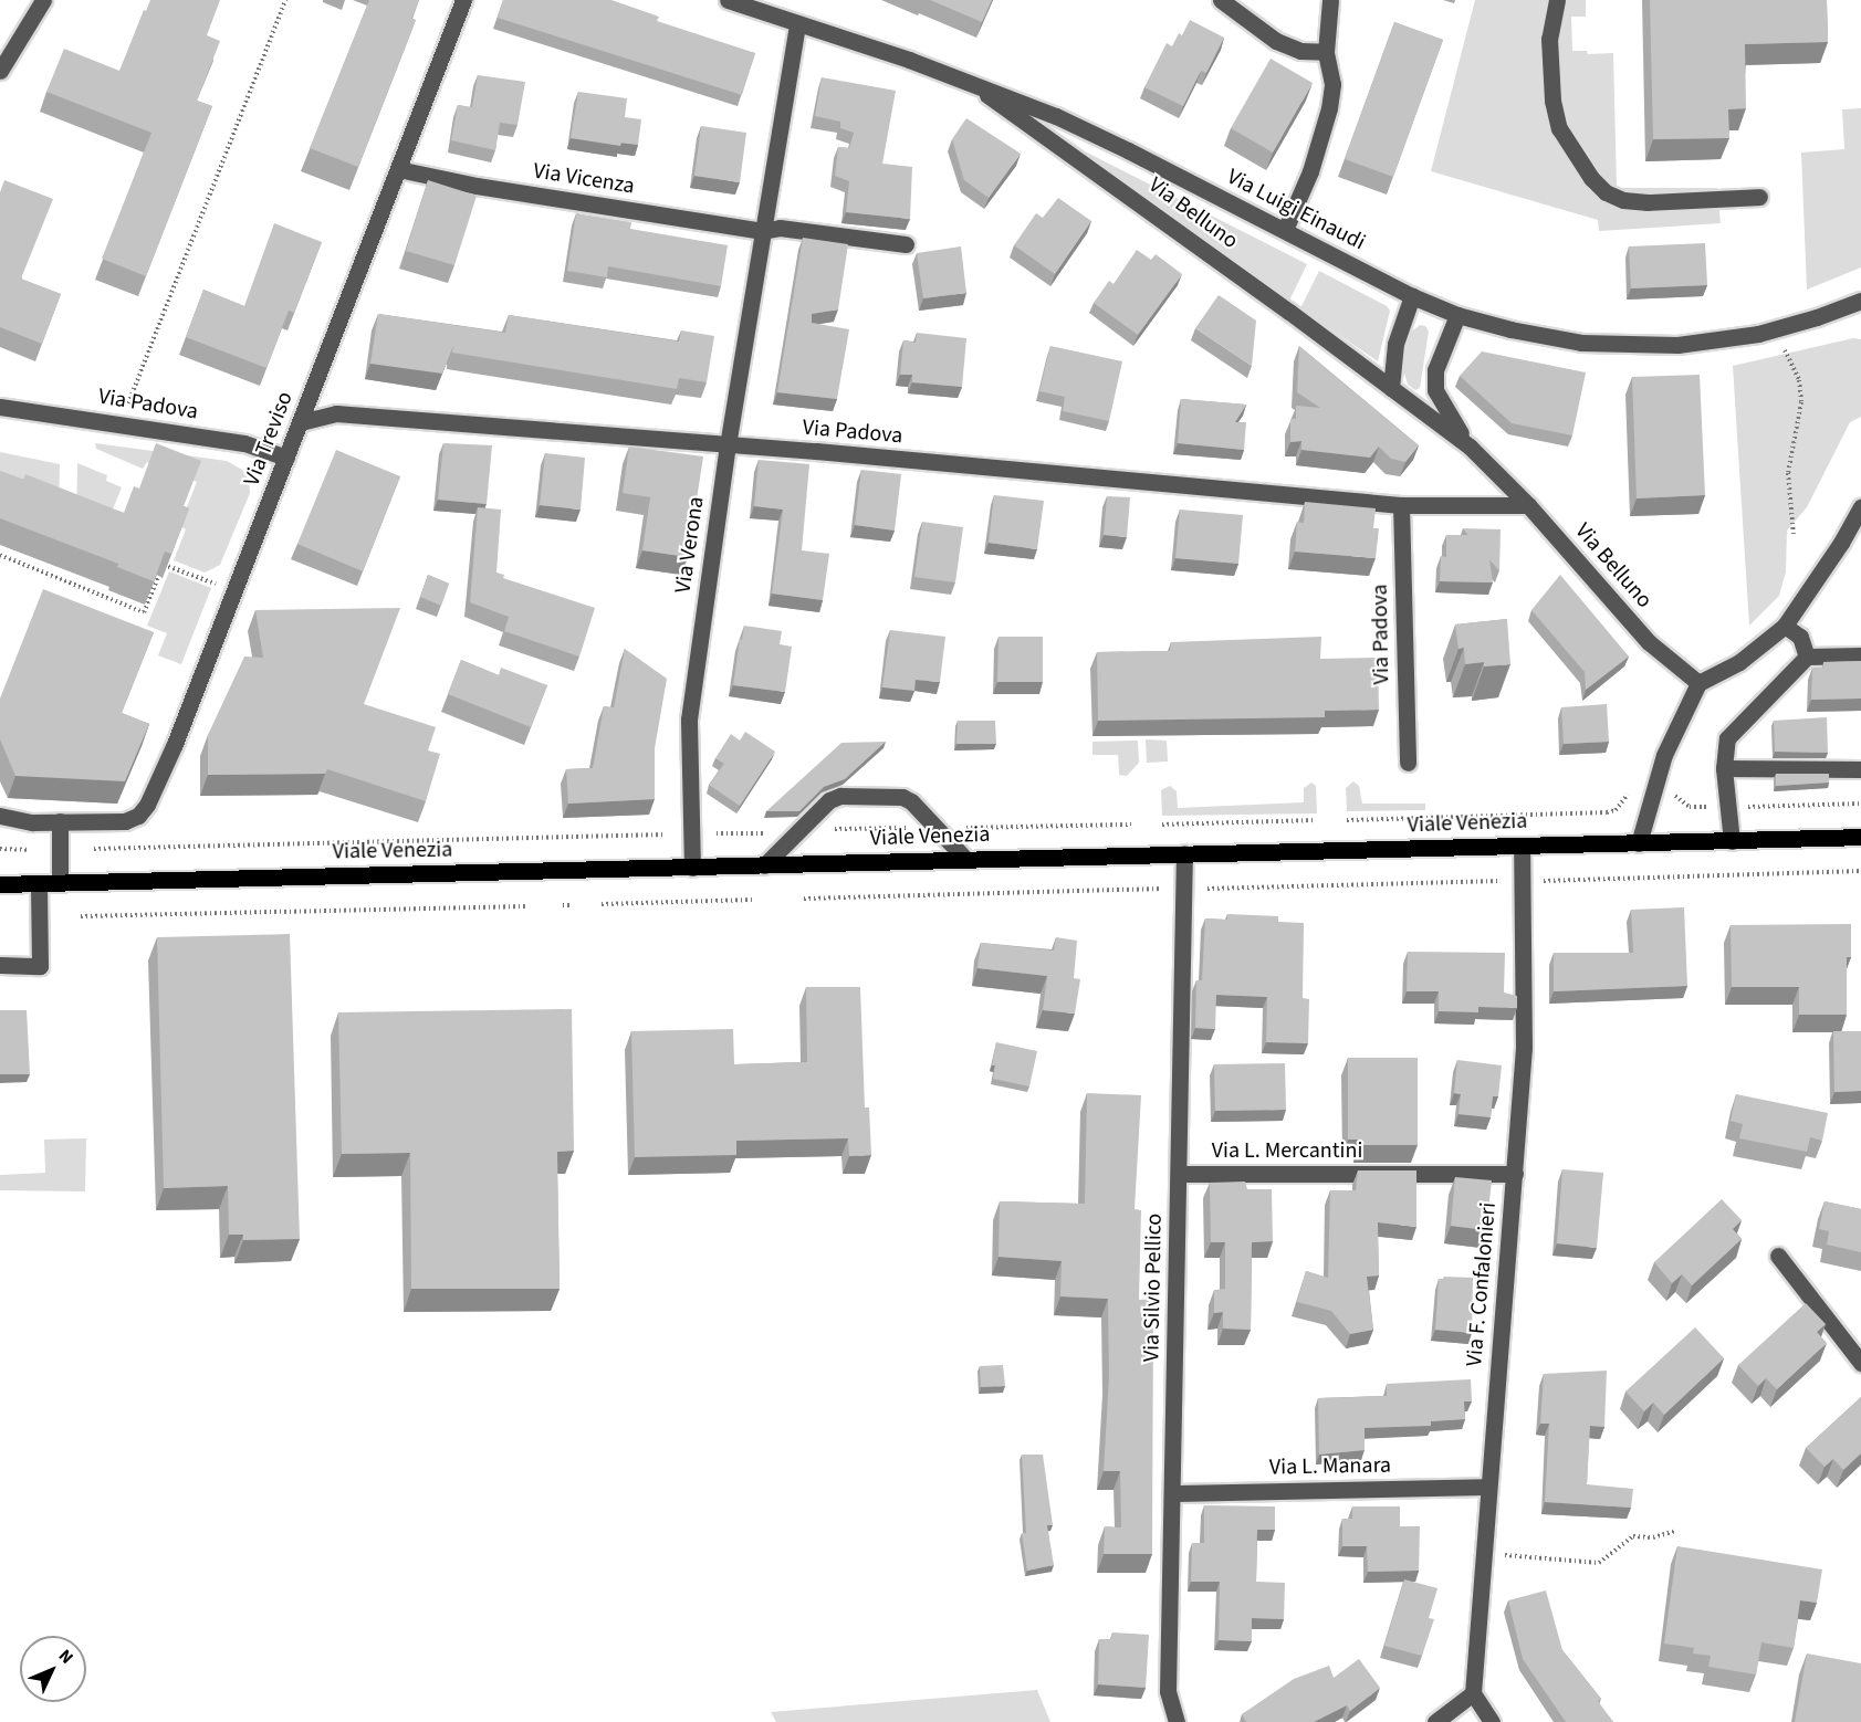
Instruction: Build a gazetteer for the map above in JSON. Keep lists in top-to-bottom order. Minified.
{"streets":{"main road":["Viale Venezia"],"street":["Via Vicenza","Via Luigi Einaudi","Via Belluno","Via Padova","Via Treviso","Via Verona","Via L. Mercantini","Via F. Confalonieri","Via Silvio Pellico","Via L. Manara"]},"crossings":[["Via Vicenza","Via Treviso"],["Via Vicenza","Via Verona"],["Via Luigi Einaudi","Via Belluno"],["Via Luigi Einaudi","Via Verona"],["Via Belluno","Via Padova"],["Via Padova","Via Treviso"],["Via Padova","Via Verona"],["Via Verona","Viale Venezia"],["Viale Venezia","Via F. Confalonieri"],["Viale Venezia","Via Silvio Pellico"],["Via L. Mercantini","Via F. Confalonieri"],["Via L. Mercantini","Via Silvio Pellico"],["Via F. Confalonieri","Via L. Manara"],["Via Silvio Pellico","Via L. Manara"]],"north":"top right"}
